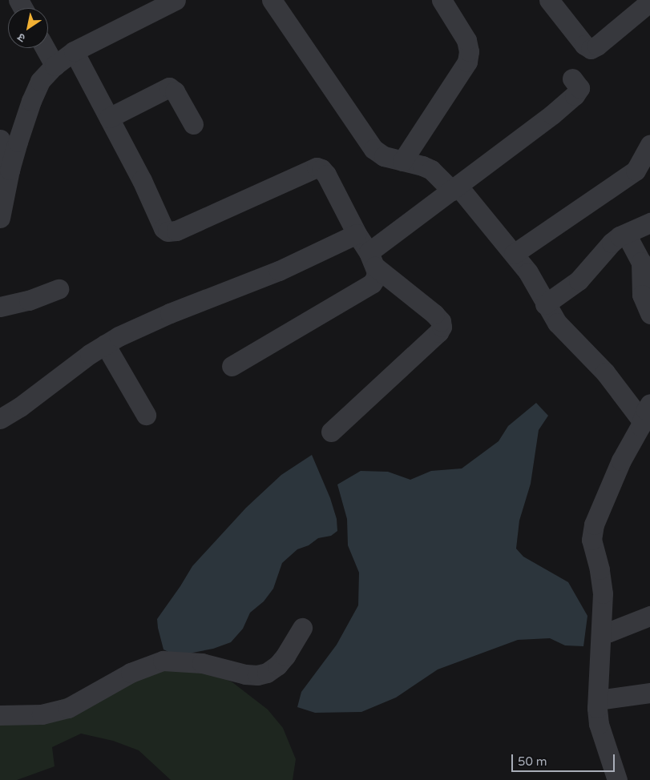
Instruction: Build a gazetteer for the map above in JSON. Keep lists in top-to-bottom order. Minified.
{"scale_bar":"50 m","north":"bottom left"}
